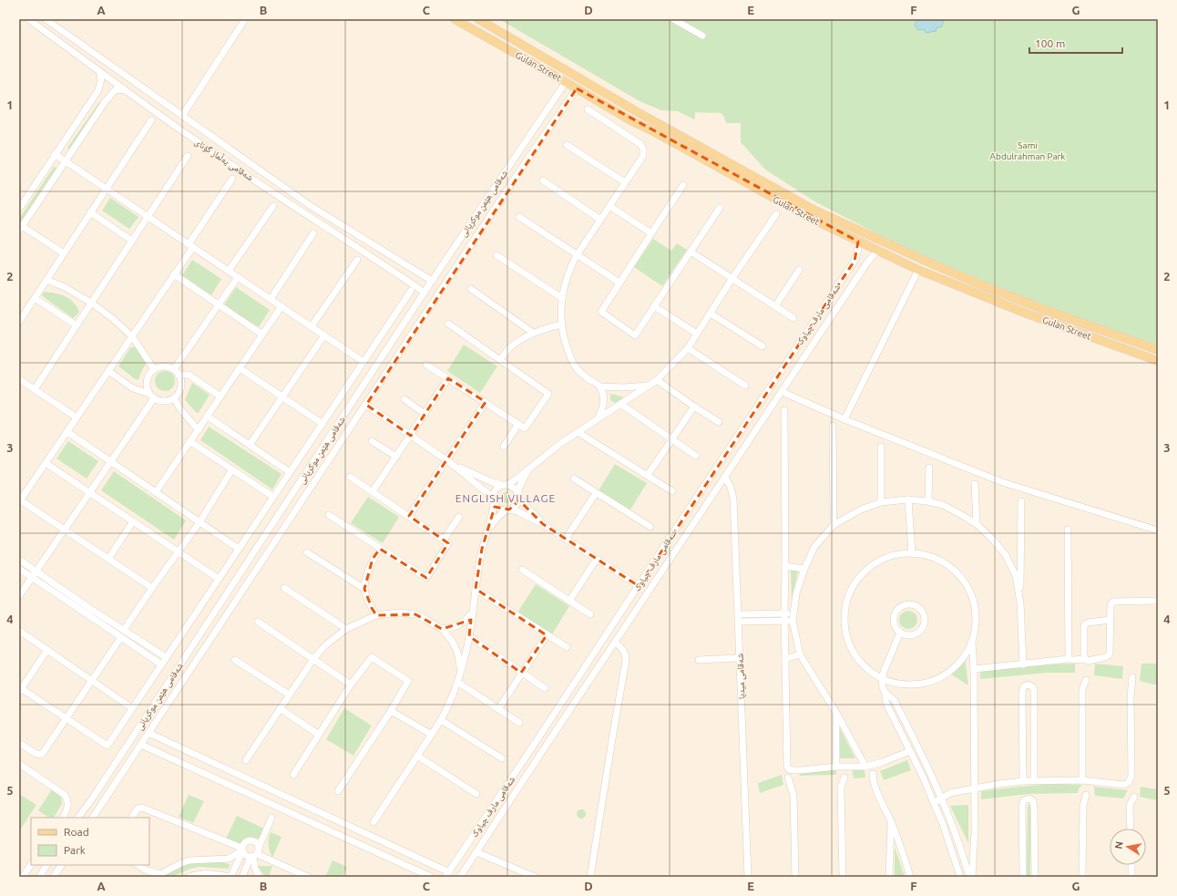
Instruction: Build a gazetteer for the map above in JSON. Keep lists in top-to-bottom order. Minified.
{"streets":{"main road":["Gulan Street"],"street":["شەقامی یەڵماز گۆنای","شەقامی هێمن موکریانی","شەقامی مارف چیاوک","شەقامی میدیا"]},"crossings":[["Gulan Street","شەقامی هێمن موکریانی"],["Gulan Street","شەقامی مارف چیاوک"],["شەقامی یەڵماز گۆنای","شەقامی هێمن موکریانی"],["شەقامی مارف چیاوک","شەقامی میدیا"]],"districts":["ENGLISH VILLAGE"],"parks":["Sami Abdulrahman Park"],"legend":["Road","Park"],"scale_bar":"100 m","north":"left","grid":{"columns":["A","B","C","D","E","F","G"],"rows":["1","2","3","4","5"]}}
